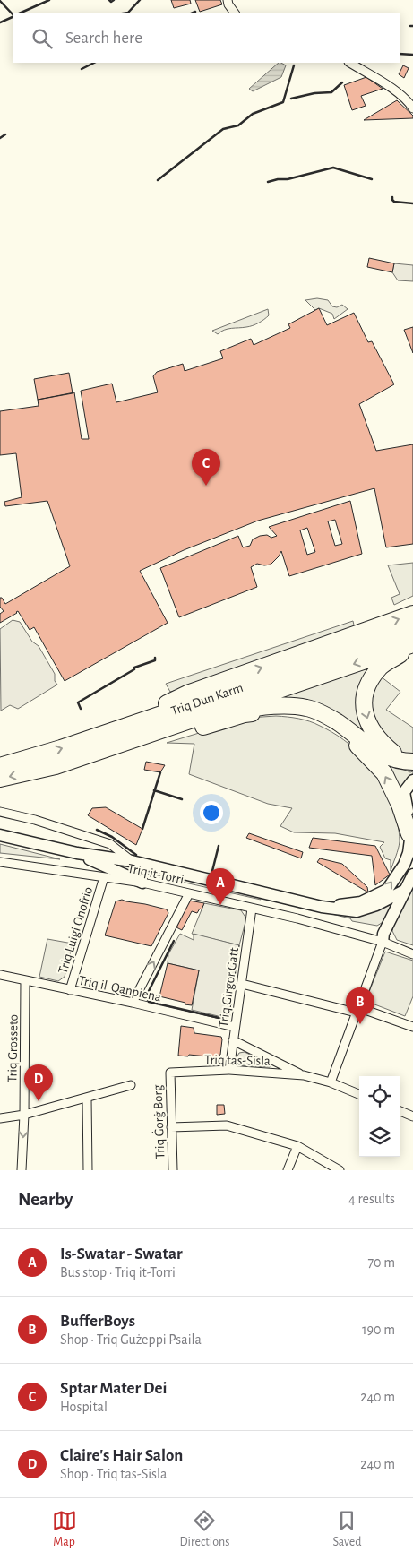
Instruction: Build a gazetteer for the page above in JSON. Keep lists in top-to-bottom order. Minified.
{"streets":{"highway":["Triq Dun Karm"],"street":["Triq it-Torri","Triq Luigi Onofrio","Triq Girgor Gatt","Triq il-Qanpiena","Triq Grosseto","Triq tas-Sisla","Triq Ġorġ Borg"]},"crossings":[["Triq it-Torri","Triq Luigi Onofrio"],["Triq it-Torri","Triq Girgor Gatt"],["Triq Luigi Onofrio","Triq il-Qanpiena"],["Triq Girgor Gatt","Triq il-Qanpiena"],["Triq Girgor Gatt","Triq tas-Sisla"],["Triq il-Qanpiena","Triq Grosseto"],["Triq tas-Sisla","Triq Ġorġ Borg"]],"page":{"search":"Search here","pins":["C","A","B","D"],"heading":["Nearby","4 results"],"list":[{"mark":"A","name":"Is-Swatar - Swatar","note":"Bus stop · Triq it-Torri","value":"70 m"},{"mark":"B","name":"BufferBoys","note":"Shop · Triq Ġużeppi Psaila","value":"190 m"},{"mark":"C","name":"Sptar Mater Dei","note":"Hospital","value":"240 m"},{"mark":"D","name":"Claire's Hair Salon","note":"Shop · Triq tas-Sisla","value":"240 m"}],"nav":["Map","Directions","Saved"]}}
